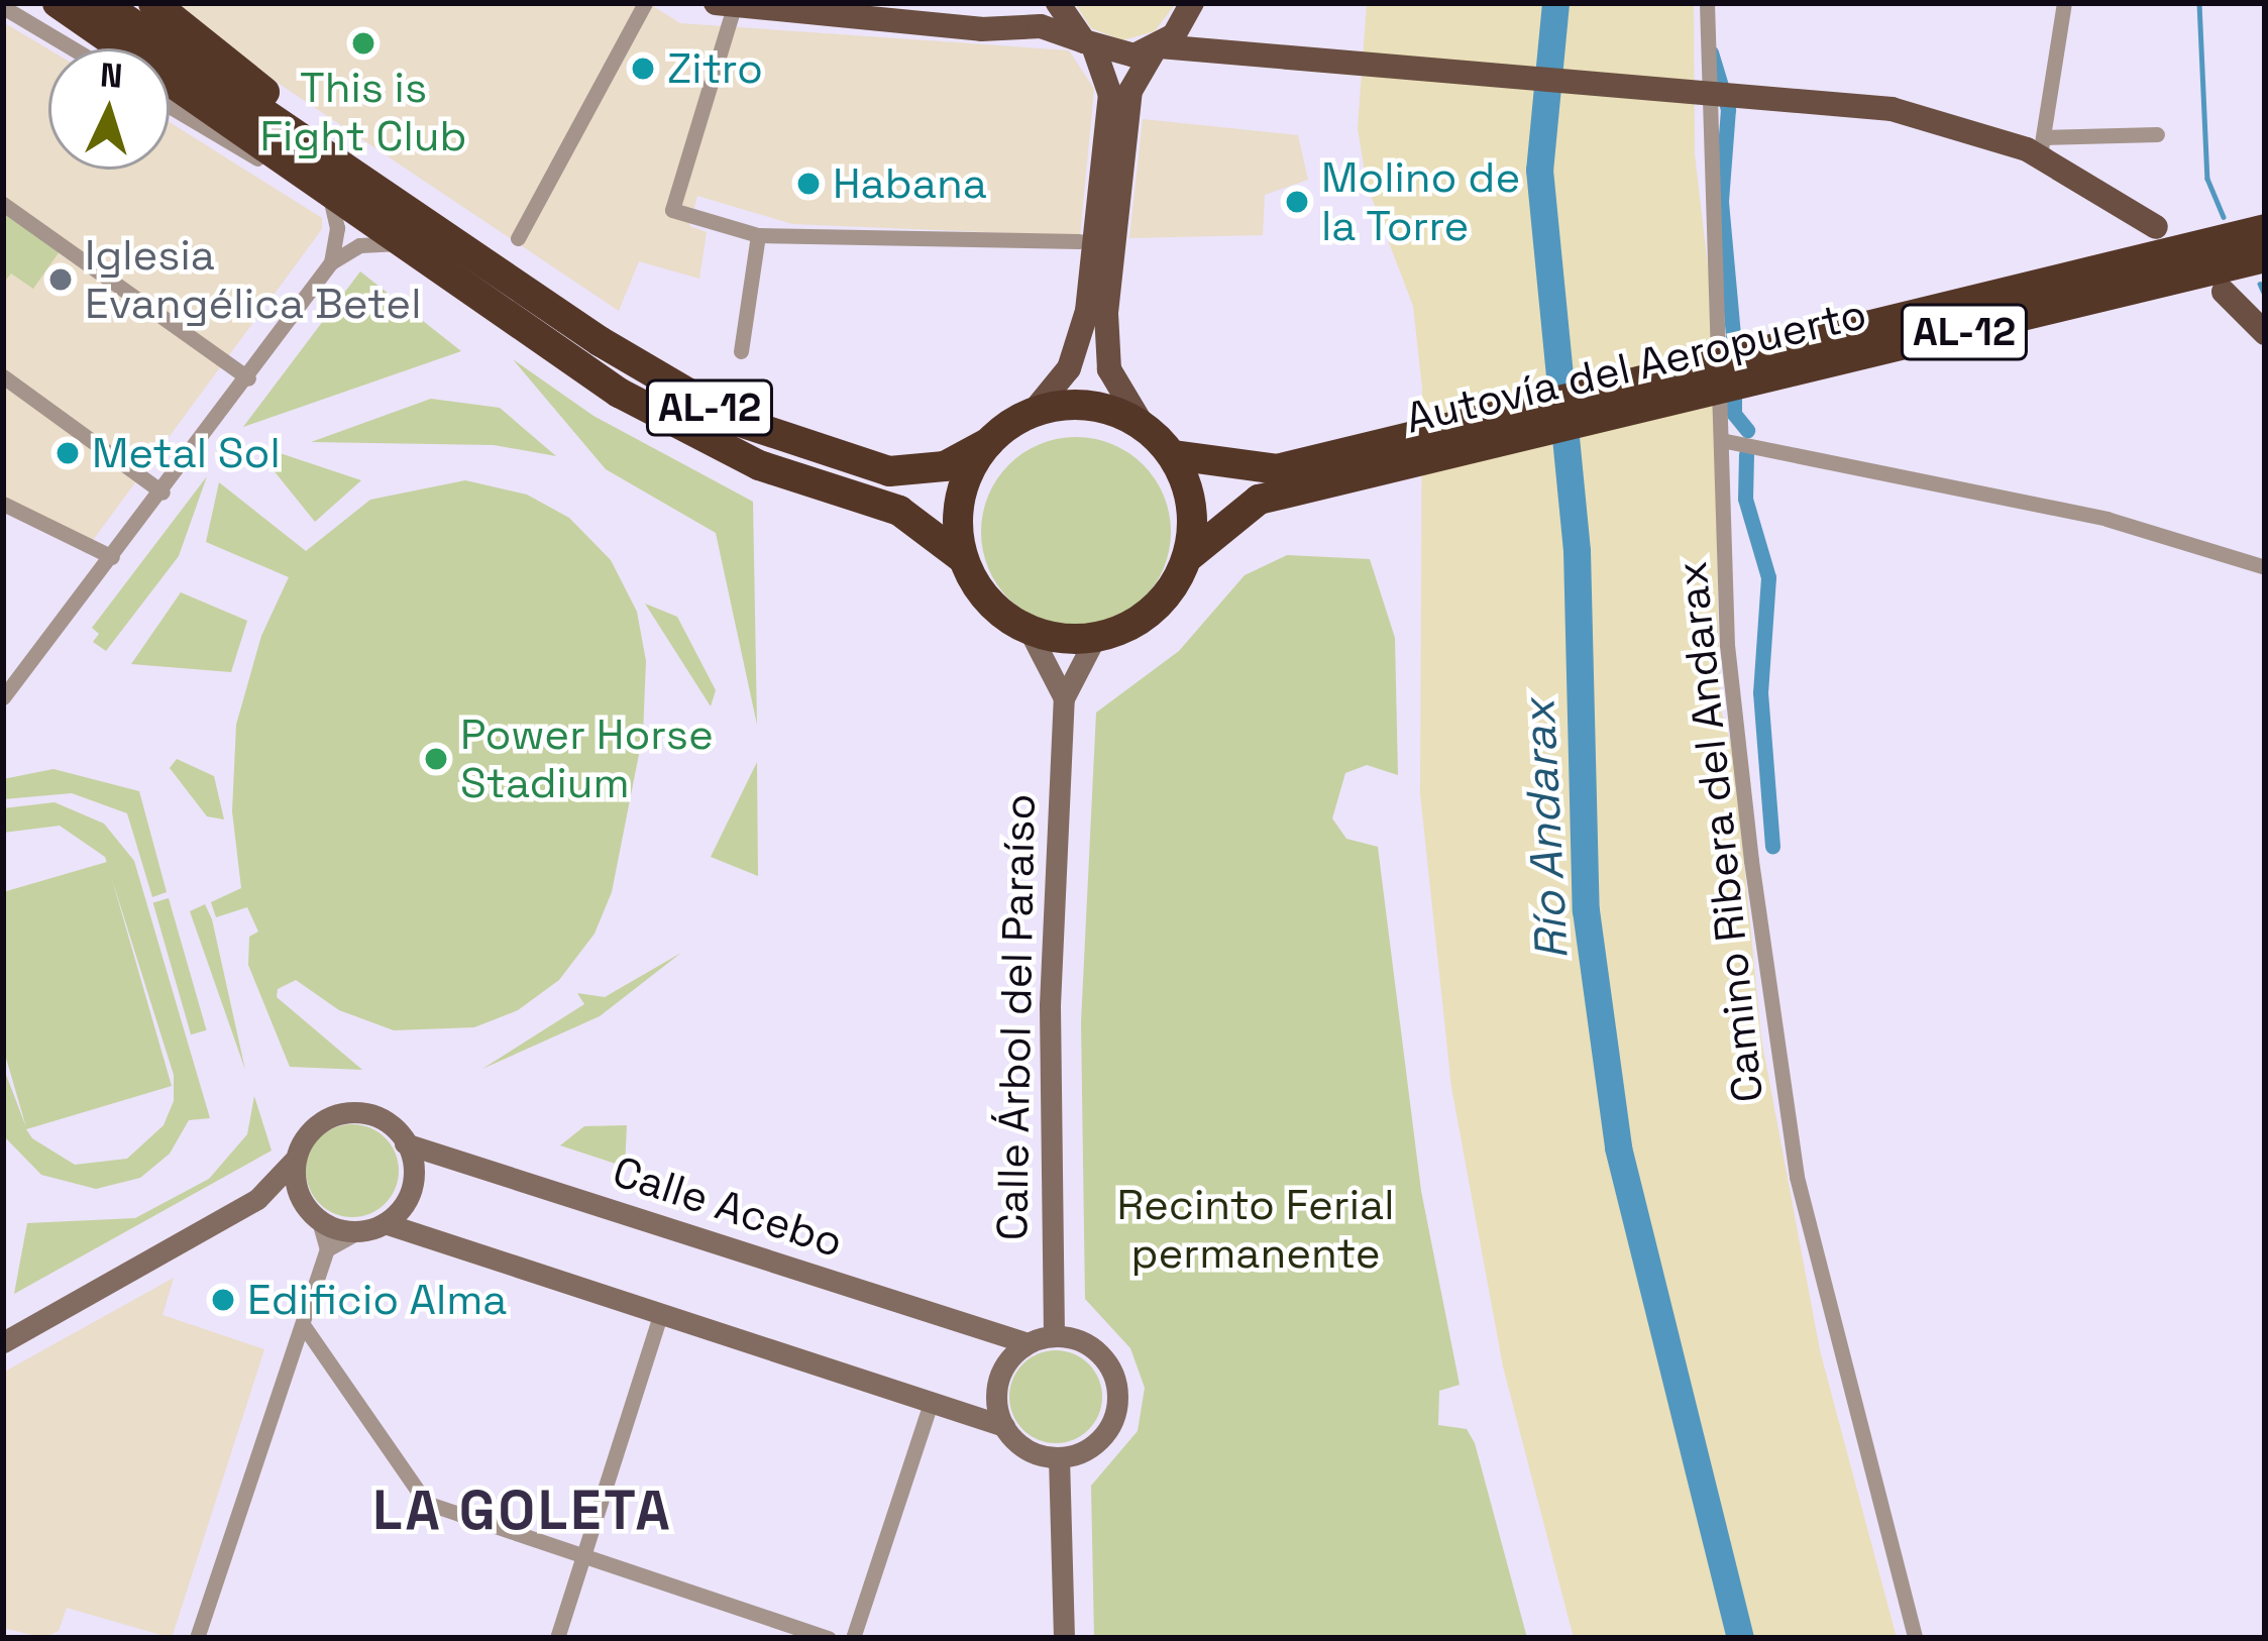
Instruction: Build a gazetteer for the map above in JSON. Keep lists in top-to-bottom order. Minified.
{"streets":{"highway":["AL-12","Autovía del Aeropuerto"],"street":["Camino Ribera del Andarax","Calle Árbol del Paraíso","Calle Acebo"]},"crossings":[["AL-12","Autovía del Aeropuerto"],["Calle Árbol del Paraíso","Calle Acebo"]],"districts":["LA GOLETA"],"water":["Río Andarax"],"parks":["Recinto Ferial permanente"],"places":["This is Fight Club","Zitro","Habana","Molino de la Torre","Iglesia Evangélica Betel","Metal Sol","Power Horse Stadium","Edificio Alma"],"north":"top"}
